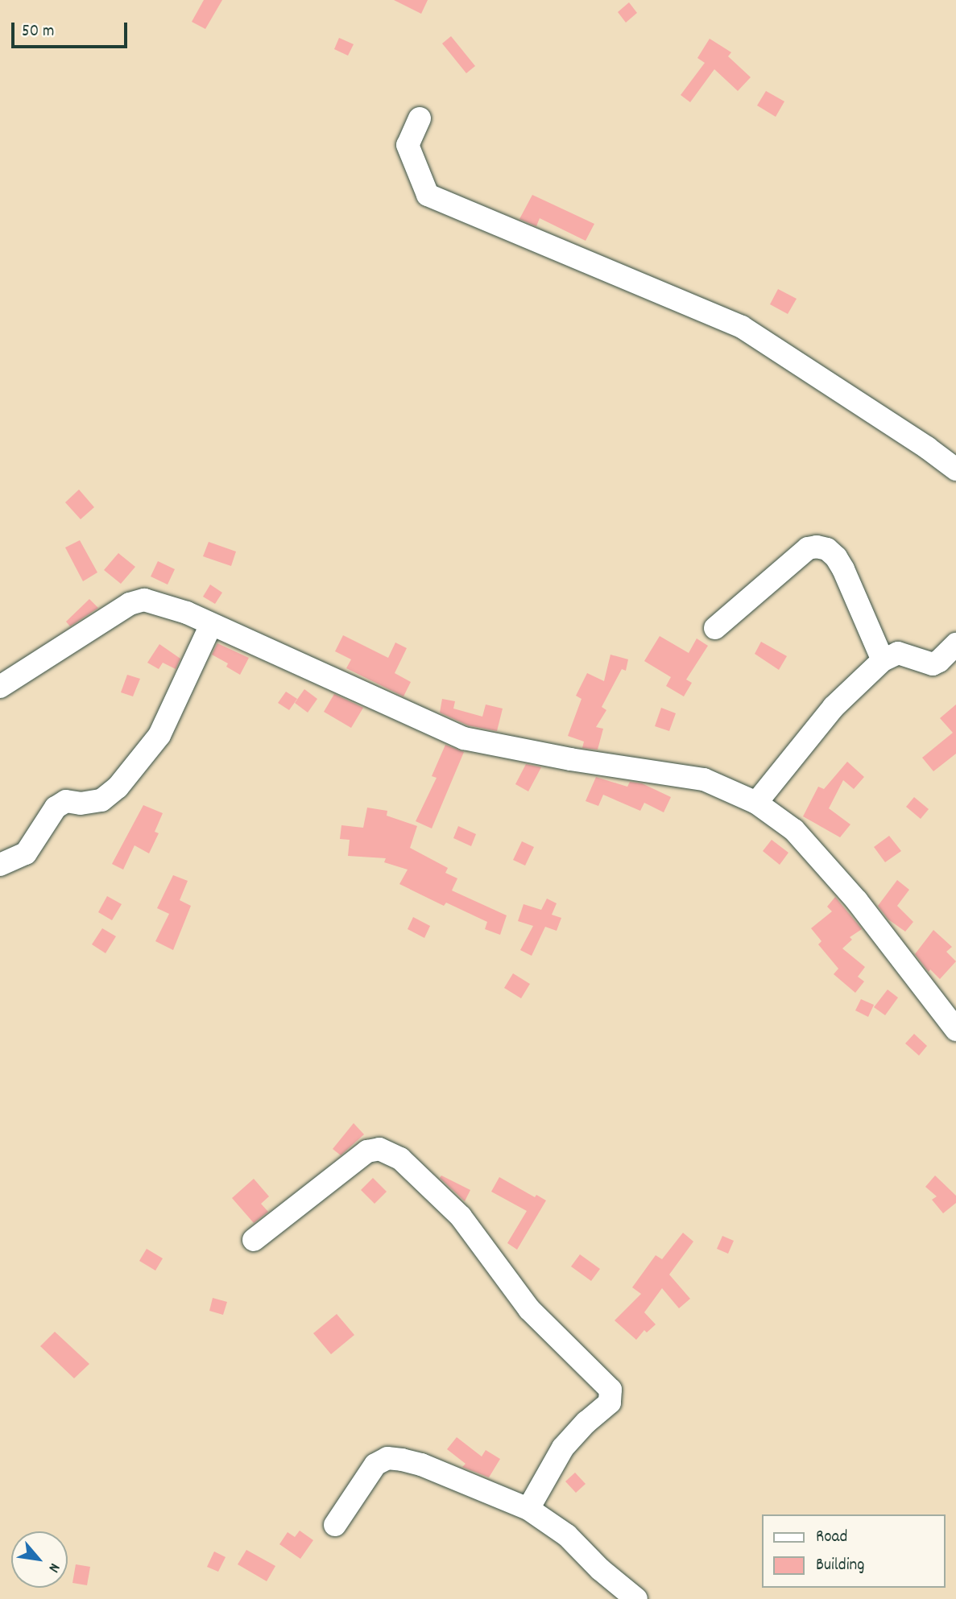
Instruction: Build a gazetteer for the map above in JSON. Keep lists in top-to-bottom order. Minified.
{"legend":["Road","Building"],"scale_bar":"50 m","north":"bottom right"}
